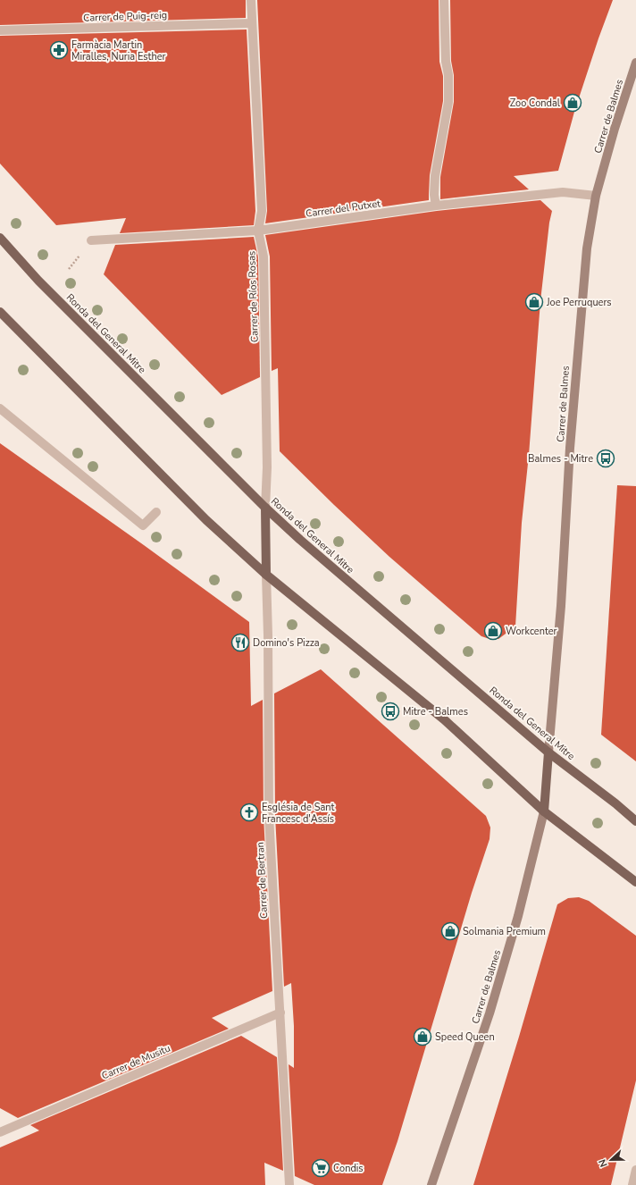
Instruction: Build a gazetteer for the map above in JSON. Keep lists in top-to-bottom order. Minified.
{"streets":{"main road":["Carrer de Balmes","Ronda del General Mitre"],"street":["Carrer de Puig-reig","Carrer del Putxet","Carrer de Ríos Rosas","Carrer de Bertran","Carrer de Musitu"]},"crossings":[["Carrer de Puig-reig","Carrer de Ríos Rosas"],["Carrer de Balmes","Carrer del Putxet"],["Carrer de Balmes","Ronda del General Mitre"],["Carrer del Putxet","Carrer de Ríos Rosas"],["Carrer de Ríos Rosas","Ronda del General Mitre"],["Carrer de Bertran","Carrer de Musitu"]],"places":{"pharmacy":["Farmàcia Martin Miralles, Nuria Esther"],"shop":["Zoo Condal","Joe Perruquers","Workcenter","Solmania Premium","Speed Queen"],"bus stop":["Balmes - Mitre","Mitre - Balmes"],"restaurant":["Domino's Pizza"],"church":["Església de Sant Francesc d'Assís"],"supermarket":["Condis"]},"north":"left"}
